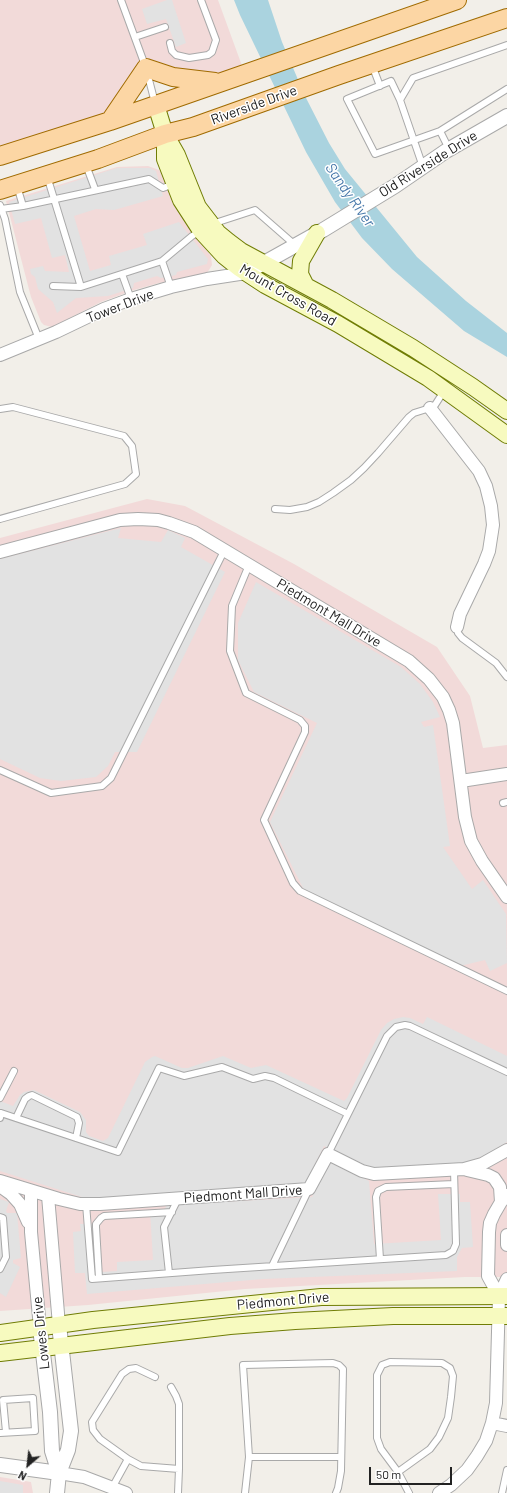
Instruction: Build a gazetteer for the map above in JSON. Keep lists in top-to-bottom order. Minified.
{"streets":{"main road":["Riverside Drive","Mount Cross Road","Piedmont Drive"],"street":["Old Riverside Drive","Tower Drive","Piedmont Mall Drive","Lowes Drive"]},"crossings":[["Riverside Drive","Mount Cross Road"],["Old Riverside Drive","Mount Cross Road"],["Old Riverside Drive","Tower Drive"],["Mount Cross Road","Tower Drive"],["Piedmont Mall Drive","Lowes Drive"],["Piedmont Drive","Lowes Drive"]],"water":["Sandy River"],"scale_bar":"50 m","north":"bottom left"}
